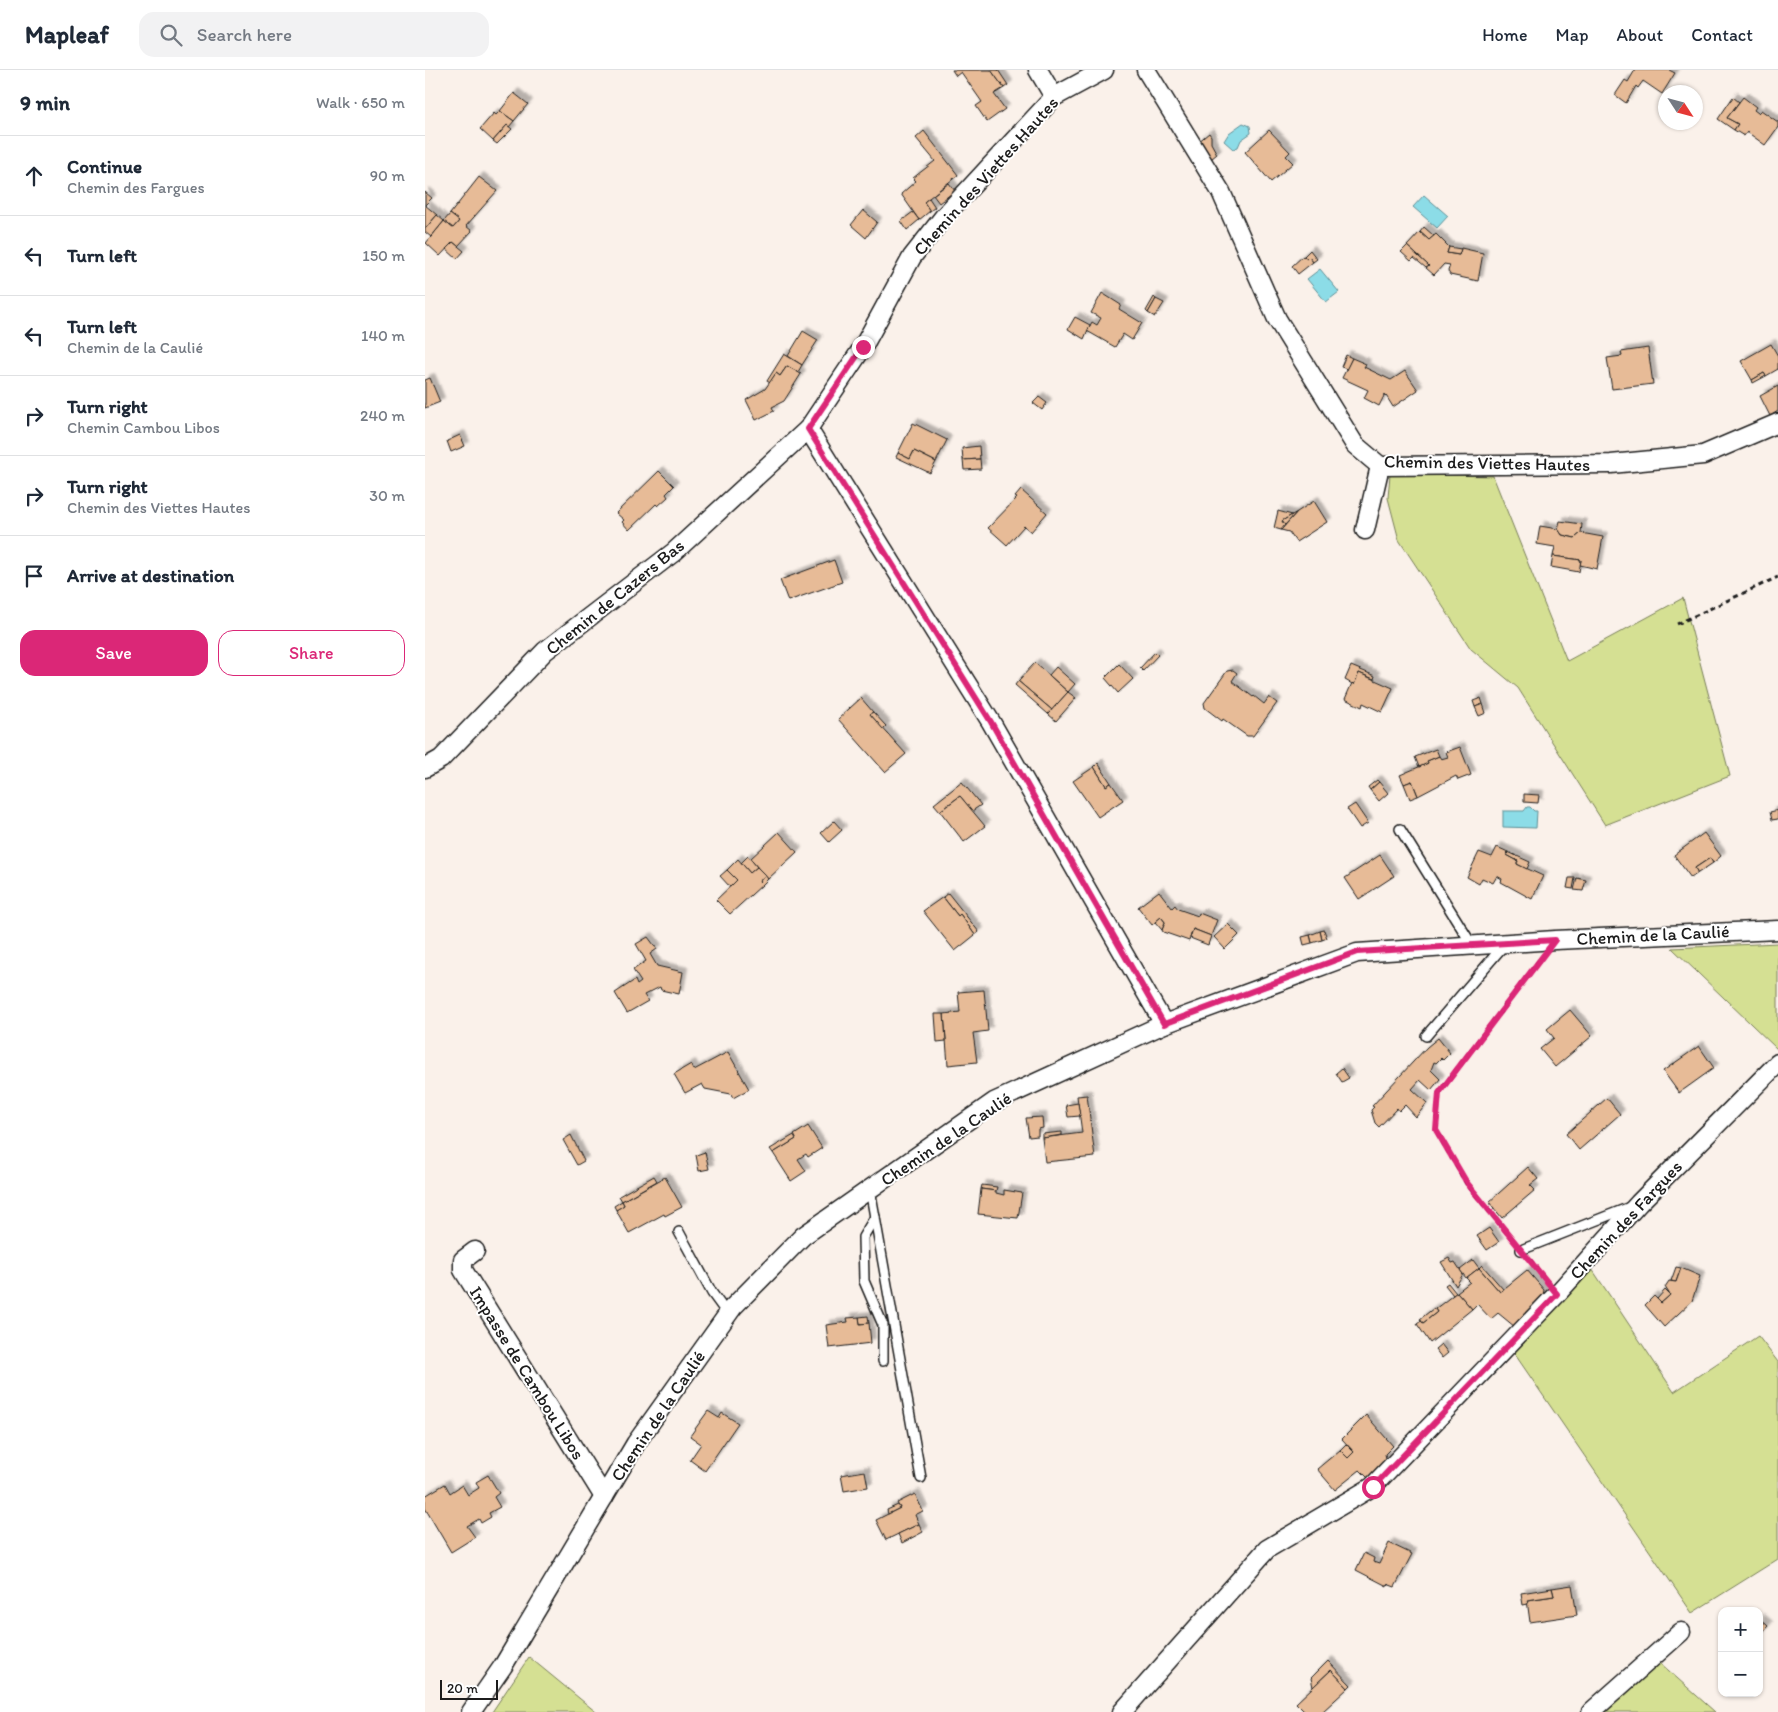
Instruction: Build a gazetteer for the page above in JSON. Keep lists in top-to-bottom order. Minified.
{"streets":{"street":["Chemin des Viettes Hautes","Chemin de Cazers Bas","Chemin de la Caulié","Chemin des Fargues","Impasse de Cambou Libos"]},"crossings":[["Chemin des Viettes Hautes","Chemin de Cazers Bas"],["Chemin de la Caulié","Impasse de Cambou Libos"]],"scale_bar":"20 m","north":"bottom right","page":{"header":"Mapleaf","search":"Search here","nav":["Home","Map","About","Contact"],"heading":["9 min","Walk · 650 m"],"list":[["Continue","Chemin des Fargues","90 m"],["Turn left","150 m"],["Turn left","Chemin de la Caulié","140 m"],["Turn right","Chemin Cambou Libos","240 m"],["Turn right","Chemin des Viettes Hautes","30 m"],"Arrive at destination"],"buttons":["Save","Share"],"map_buttons":["+","−"],"scale":"20 m"}}
